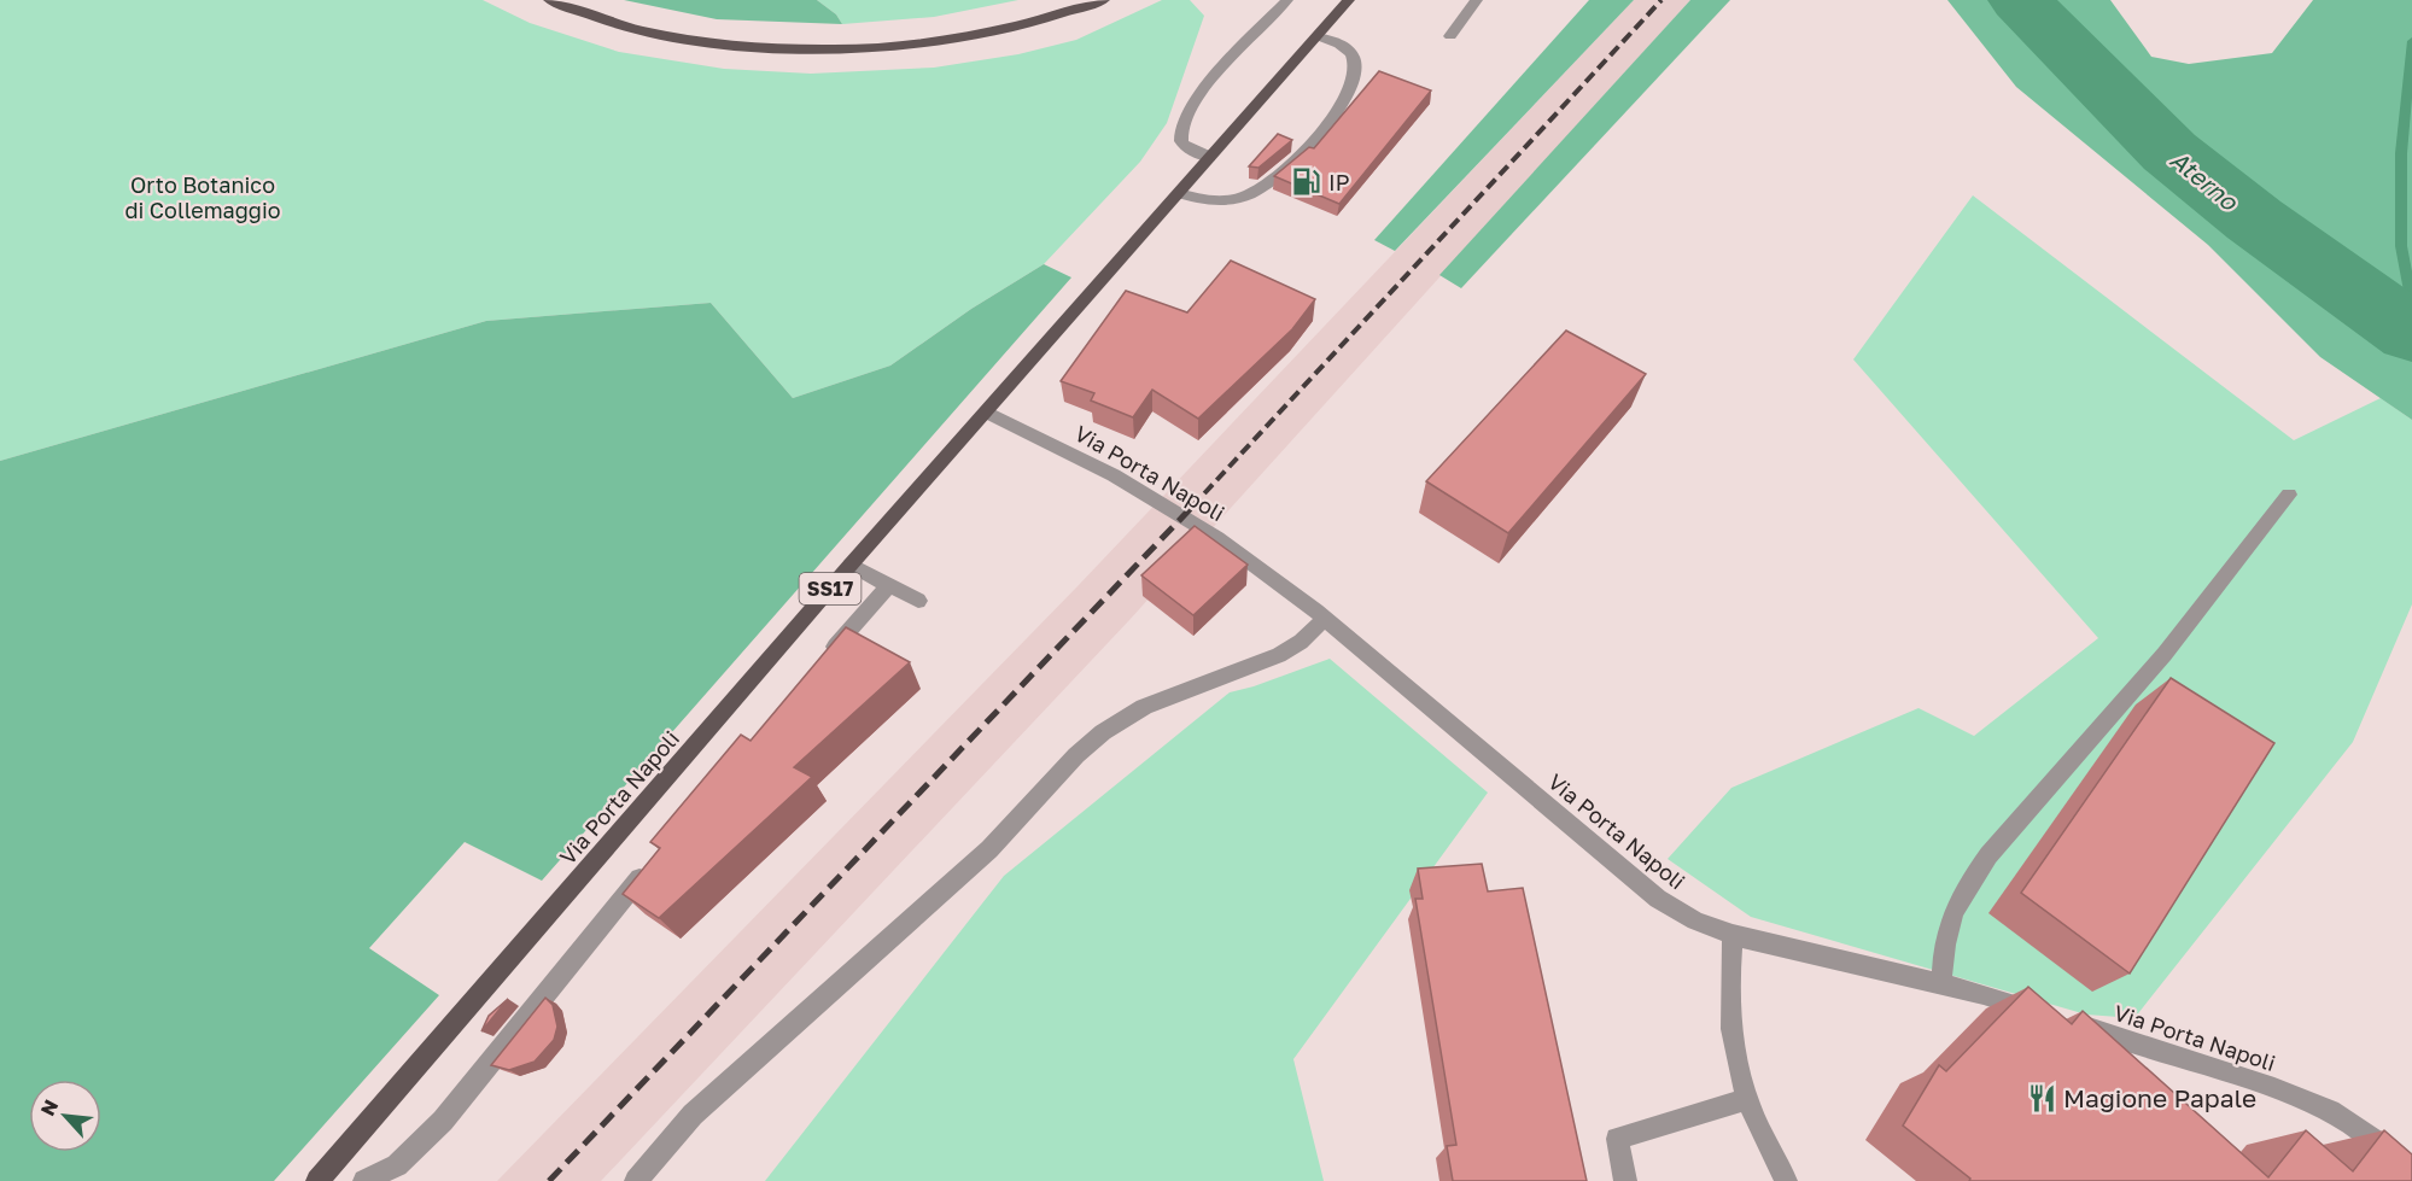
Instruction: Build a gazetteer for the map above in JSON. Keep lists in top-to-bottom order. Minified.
{"streets":{"main road":["Via Porta Napoli","SS17"]},"water":["Aterno"],"parks":["Orto Botanico di Collemaggio"],"places":{"fuel station":["IP"],"restaurant":["Magione Papale"]},"north":"top left"}
